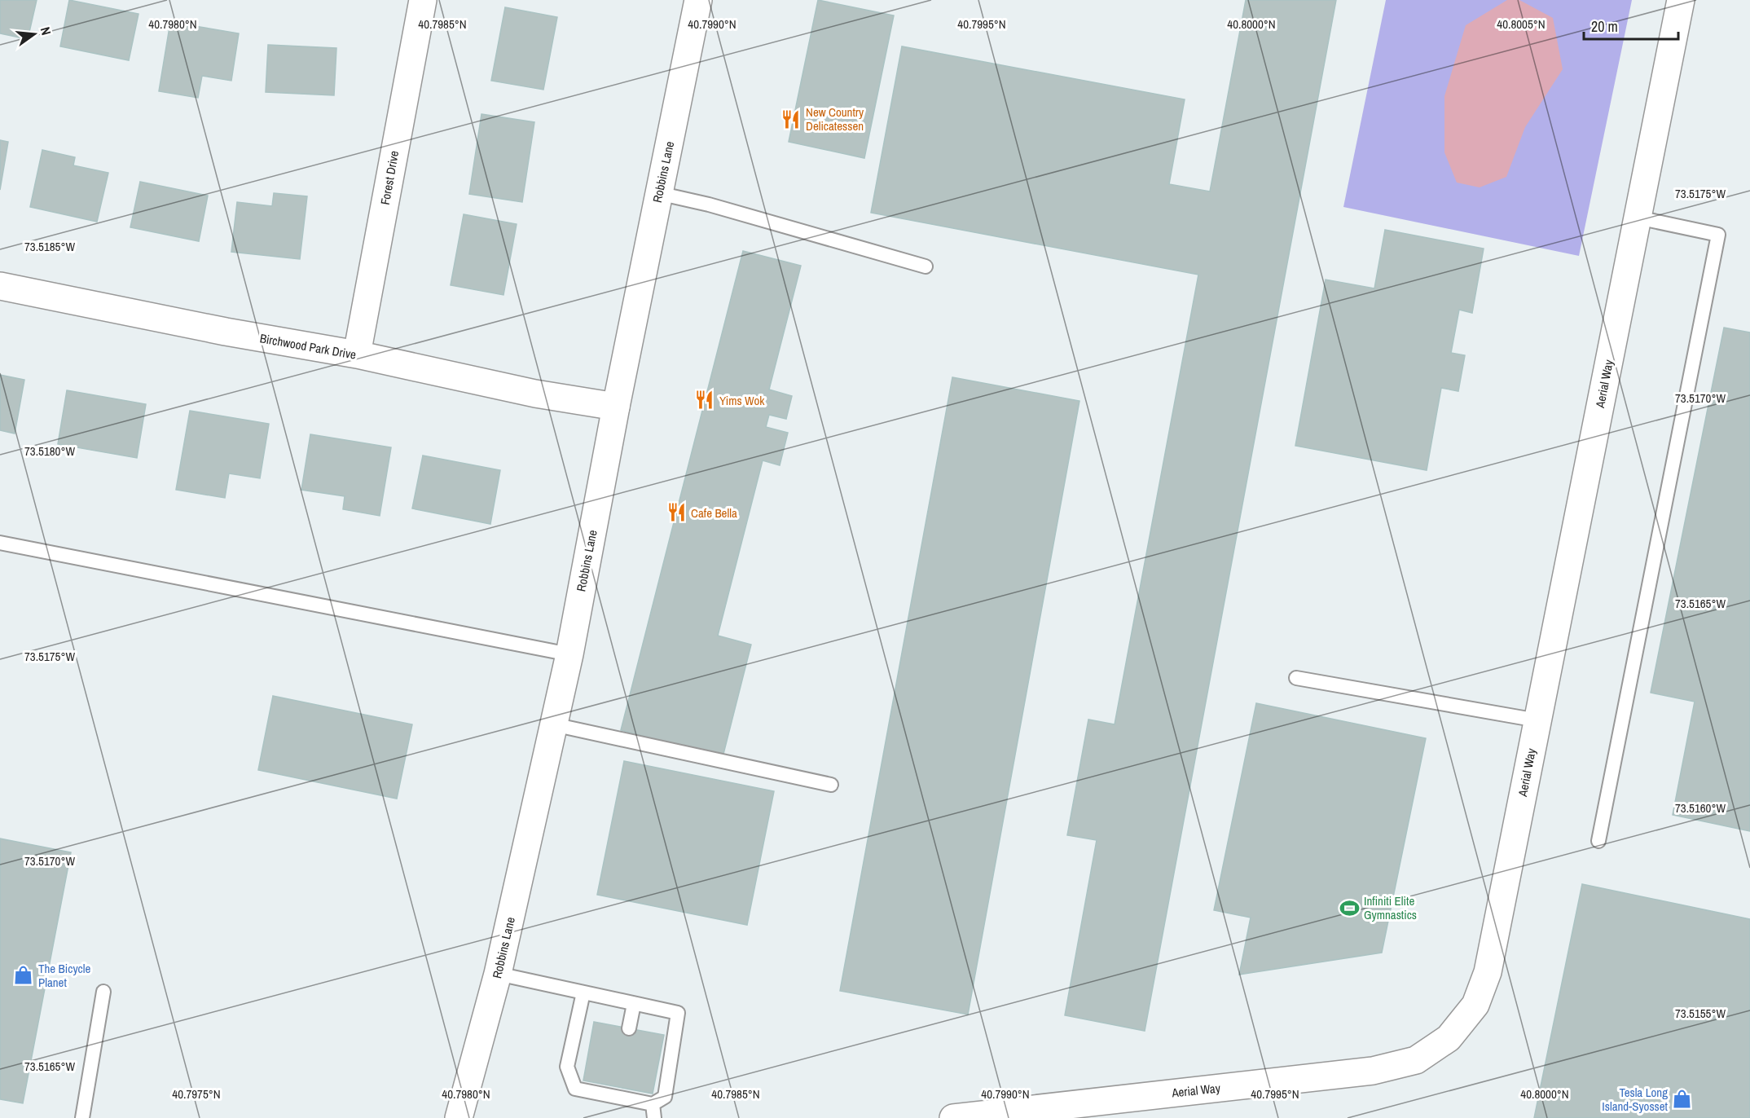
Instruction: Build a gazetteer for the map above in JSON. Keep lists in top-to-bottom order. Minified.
{"streets":{"street":["Robbins Lane","Forest Drive","Birchwood Park Drive","Aerial Way"]},"crossings":[["Robbins Lane","Birchwood Park Drive"],["Forest Drive","Birchwood Park Drive"]],"places":{"restaurant":["New Country Delicatessen","Yims Wok","Cafe Bella"],"sports":["Infiniti Elite Gymnastics"],"shop":["The Bicycle Planet","Tesla Long Island-Syosset"]},"scale_bar":"20 m","north":"right","coordinates":["40.7980°N","40.7985°N","40.7990°N","40.7995°N","40.8000°N","40.8005°N","73.5175°W","73.5185°W","73.5170°W","73.5180°W","73.5165°W","73.5160°W","73.5155°W","40.7975°N"]}
